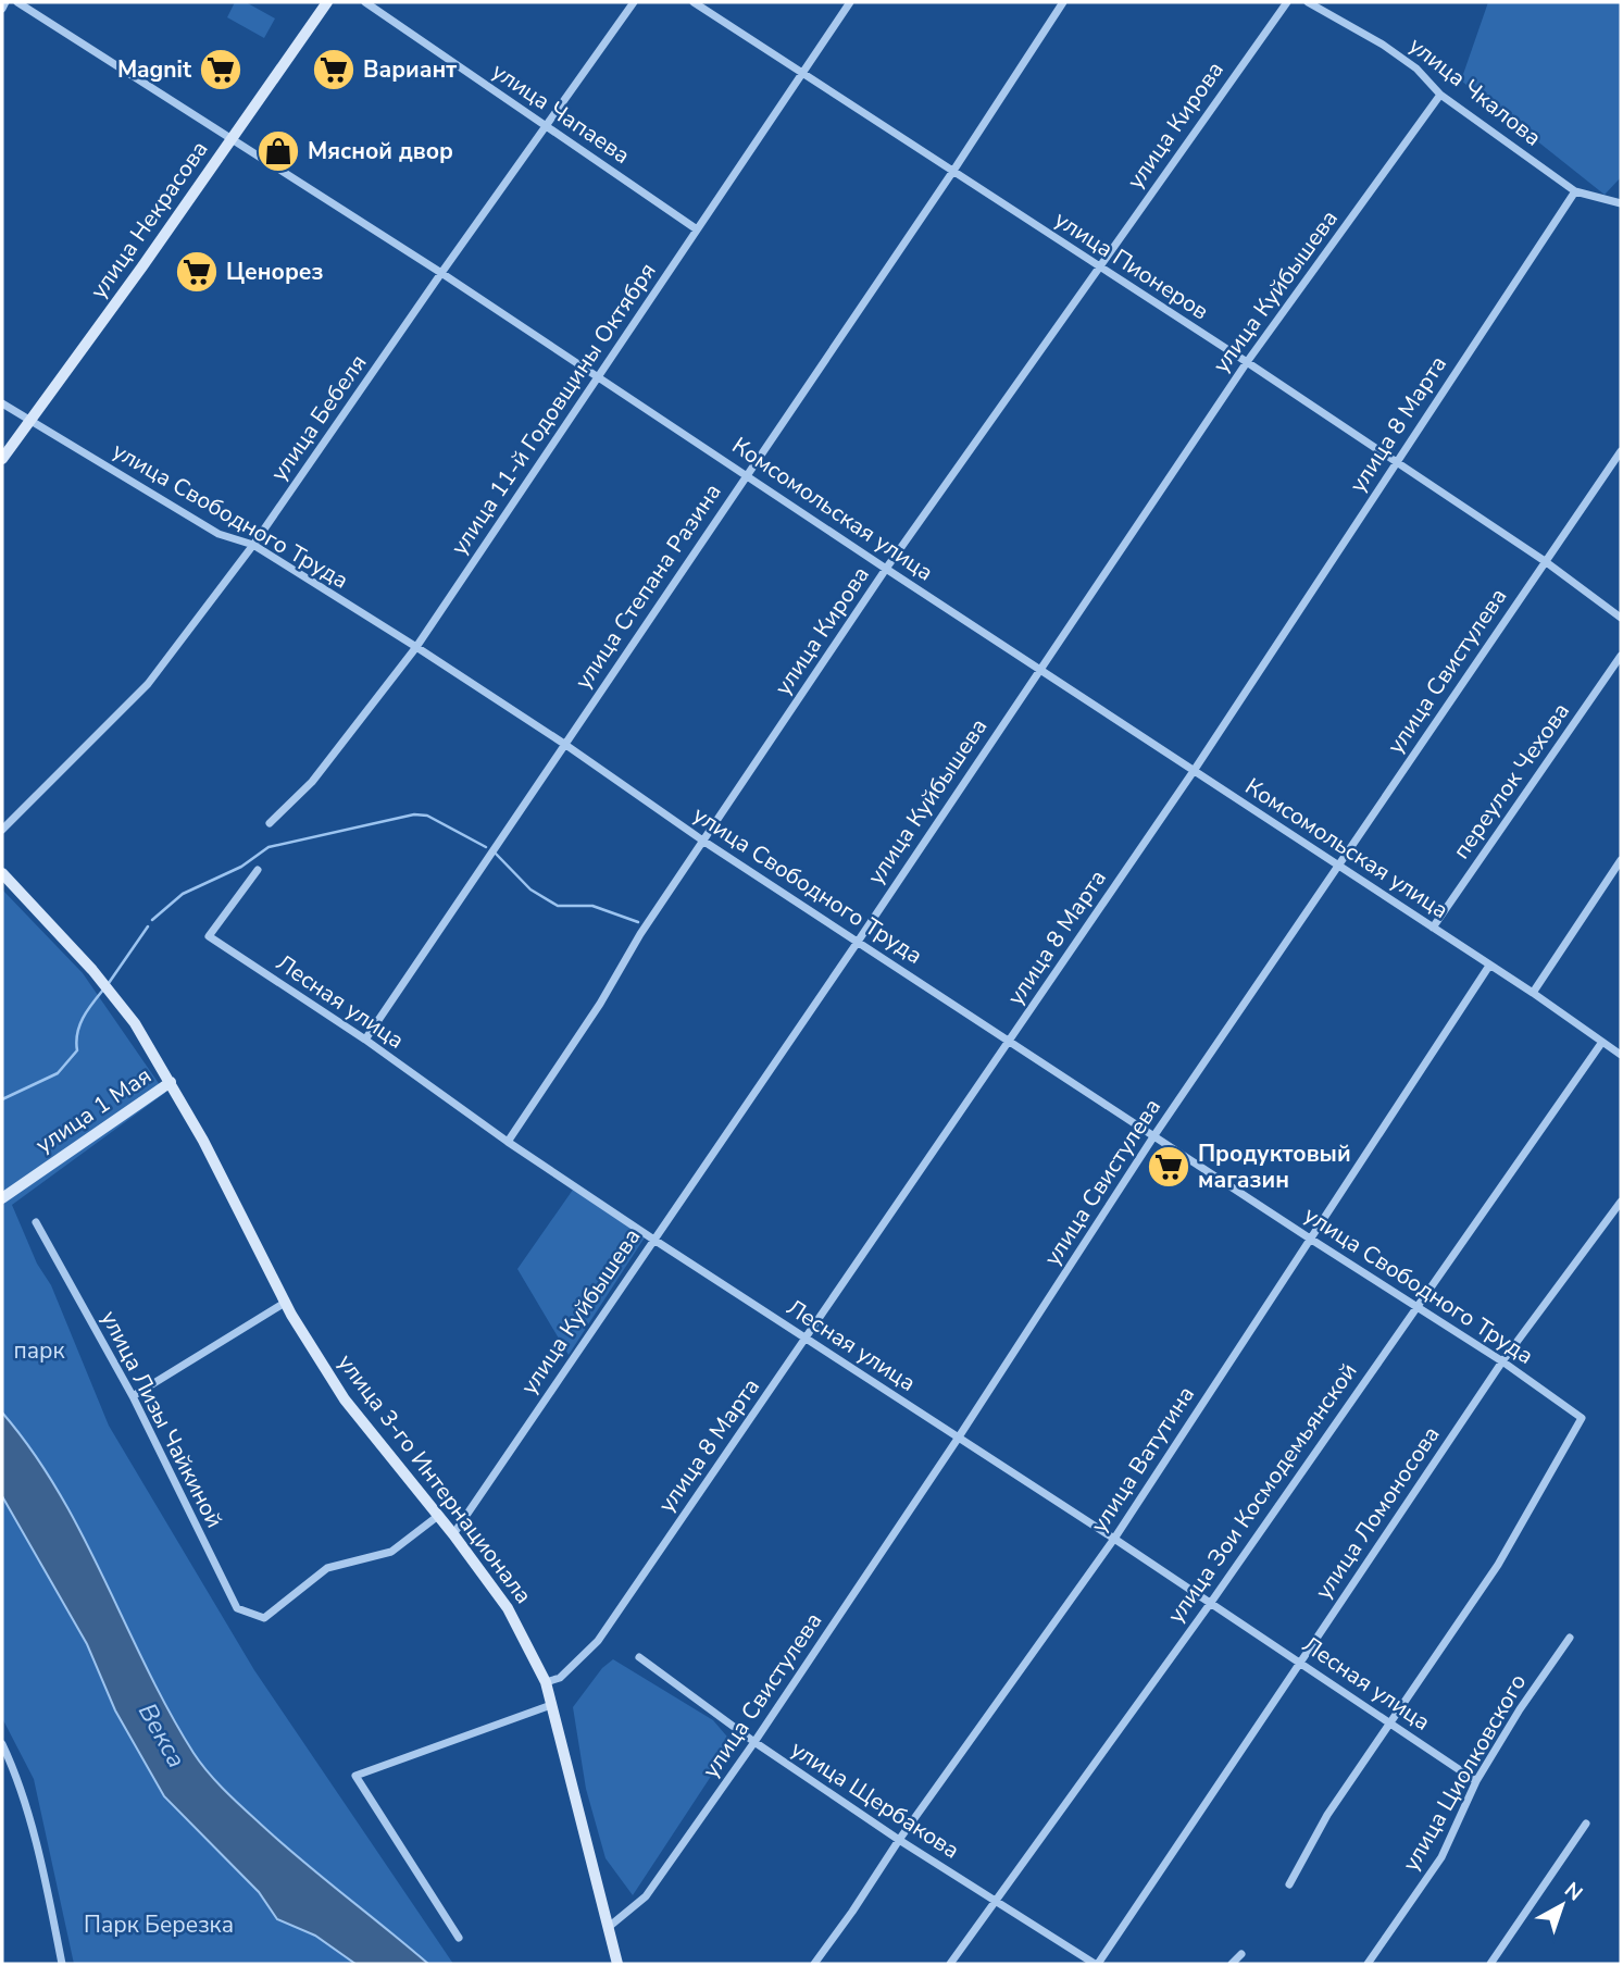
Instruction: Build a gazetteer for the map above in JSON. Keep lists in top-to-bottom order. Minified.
{"streets":{"main road":["улица Некрасова","улица 1 Мая","улица 3-го Интернационала"],"street":["улица Чкалова","улица Чапаева","улица Кирова","улица Пионеров","улица Куйбышева","улица 11-й Годовщины Октября","улица Бебеля","улица 8 Марта","Комсомольская улица","улица Свободного Труда","улица Степана Разина","улица Свистулева","переулок Чехова","Лесная улица","улица Лизы Чайкиной","улица Ватутина","улица Зои Космодемьянской","улица Ломоносова","улица Циолковского","улица Щербакова"]},"crossings":[["улица Чкалова","улица Куйбышева"],["улица Чкалова","улица 8 Марта"],["улица Чапаева","улица 11-й Годовщины Октября"],["улица Чапаева","улица Бебеля"],["улица Кирова","улица Пионеров"],["улица Кирова","Комсомольская улица"],["улица Кирова","улица Свободного Труда"],["улица Кирова","Лесная улица"],["улица Некрасова","Комсомольская улица"],["улица Некрасова","улица Свободного Труда"],["улица Пионеров","улица Куйбышева"],["улица Пионеров","улица 11-й Годовщины Октября"],["улица Пионеров","улица 8 Марта"],["улица Пионеров","улица Степана Разина"],["улица Пионеров","улица Свистулева"],["улица Куйбышева","Комсомольская улица"],["улица Куйбышева","улица Свободного Труда"],["улица Куйбышева","Лесная улица"],["улица Куйбышева","улица 3-го Интернационала"],["улица 11-й Годовщины Октября","Комсомольская улица"],["улица 11-й Годовщины Октября","улица Свободного Труда"],["улица Бебеля","Комсомольская улица"],["улица Бебеля","улица Свободного Труда"],["улица 8 Марта","Комсомольская улица"],["улица 8 Марта","улица Свободного Труда"],["улица 8 Марта","Лесная улица"],["улица 8 Марта","улица 3-го Интернационала"],["Комсомольская улица","улица Степана Разина"],["Комсомольская улица","улица Свистулева"],["Комсомольская улица","переулок Чехова"],["Комсомольская улица","улица Ватутина"],["Комсомольская улица","улица Зои Космодемьянской"],["улица Свободного Труда","улица Степана Разина"],["улица Свободного Труда","улица Свистулева"],["улица Свободного Труда","Лесная улица"],["улица Свободного Труда","улица Ватутина"],["улица Свободного Труда","улица Зои Космодемьянской"],["улица Свободного Труда","улица Ломоносова"],["улица Степана Разина","Лесная улица"],["улица Свистулева","Лесная улица"],["улица Свистулева","улица 3-го Интернационала"],["улица Свистулева","улица Щербакова"],["Лесная улица","улица Ватутина"],["Лесная улица","улица Зои Космодемьянской"],["Лесная улица","улица Ломоносова"],["Лесная улица","улица Циолковского"],["улица 1 Мая","улица 3-го Интернационала"],["улица Лизы Чайкиной","улица 3-го Интернационала"],["улица Ватутина","улица Щербакова"],["улица Зои Космодемьянской","улица Щербакова"],["улица Ломоносова","улица Щербакова"]],"water":["Векса"],"parks":["парк","Парк Березка"],"places":{"supermarket":["Magnit","Вариант","Ценорез","Продуктовый магазин"],"shop":["Мясной двор"]},"north":"top right"}
